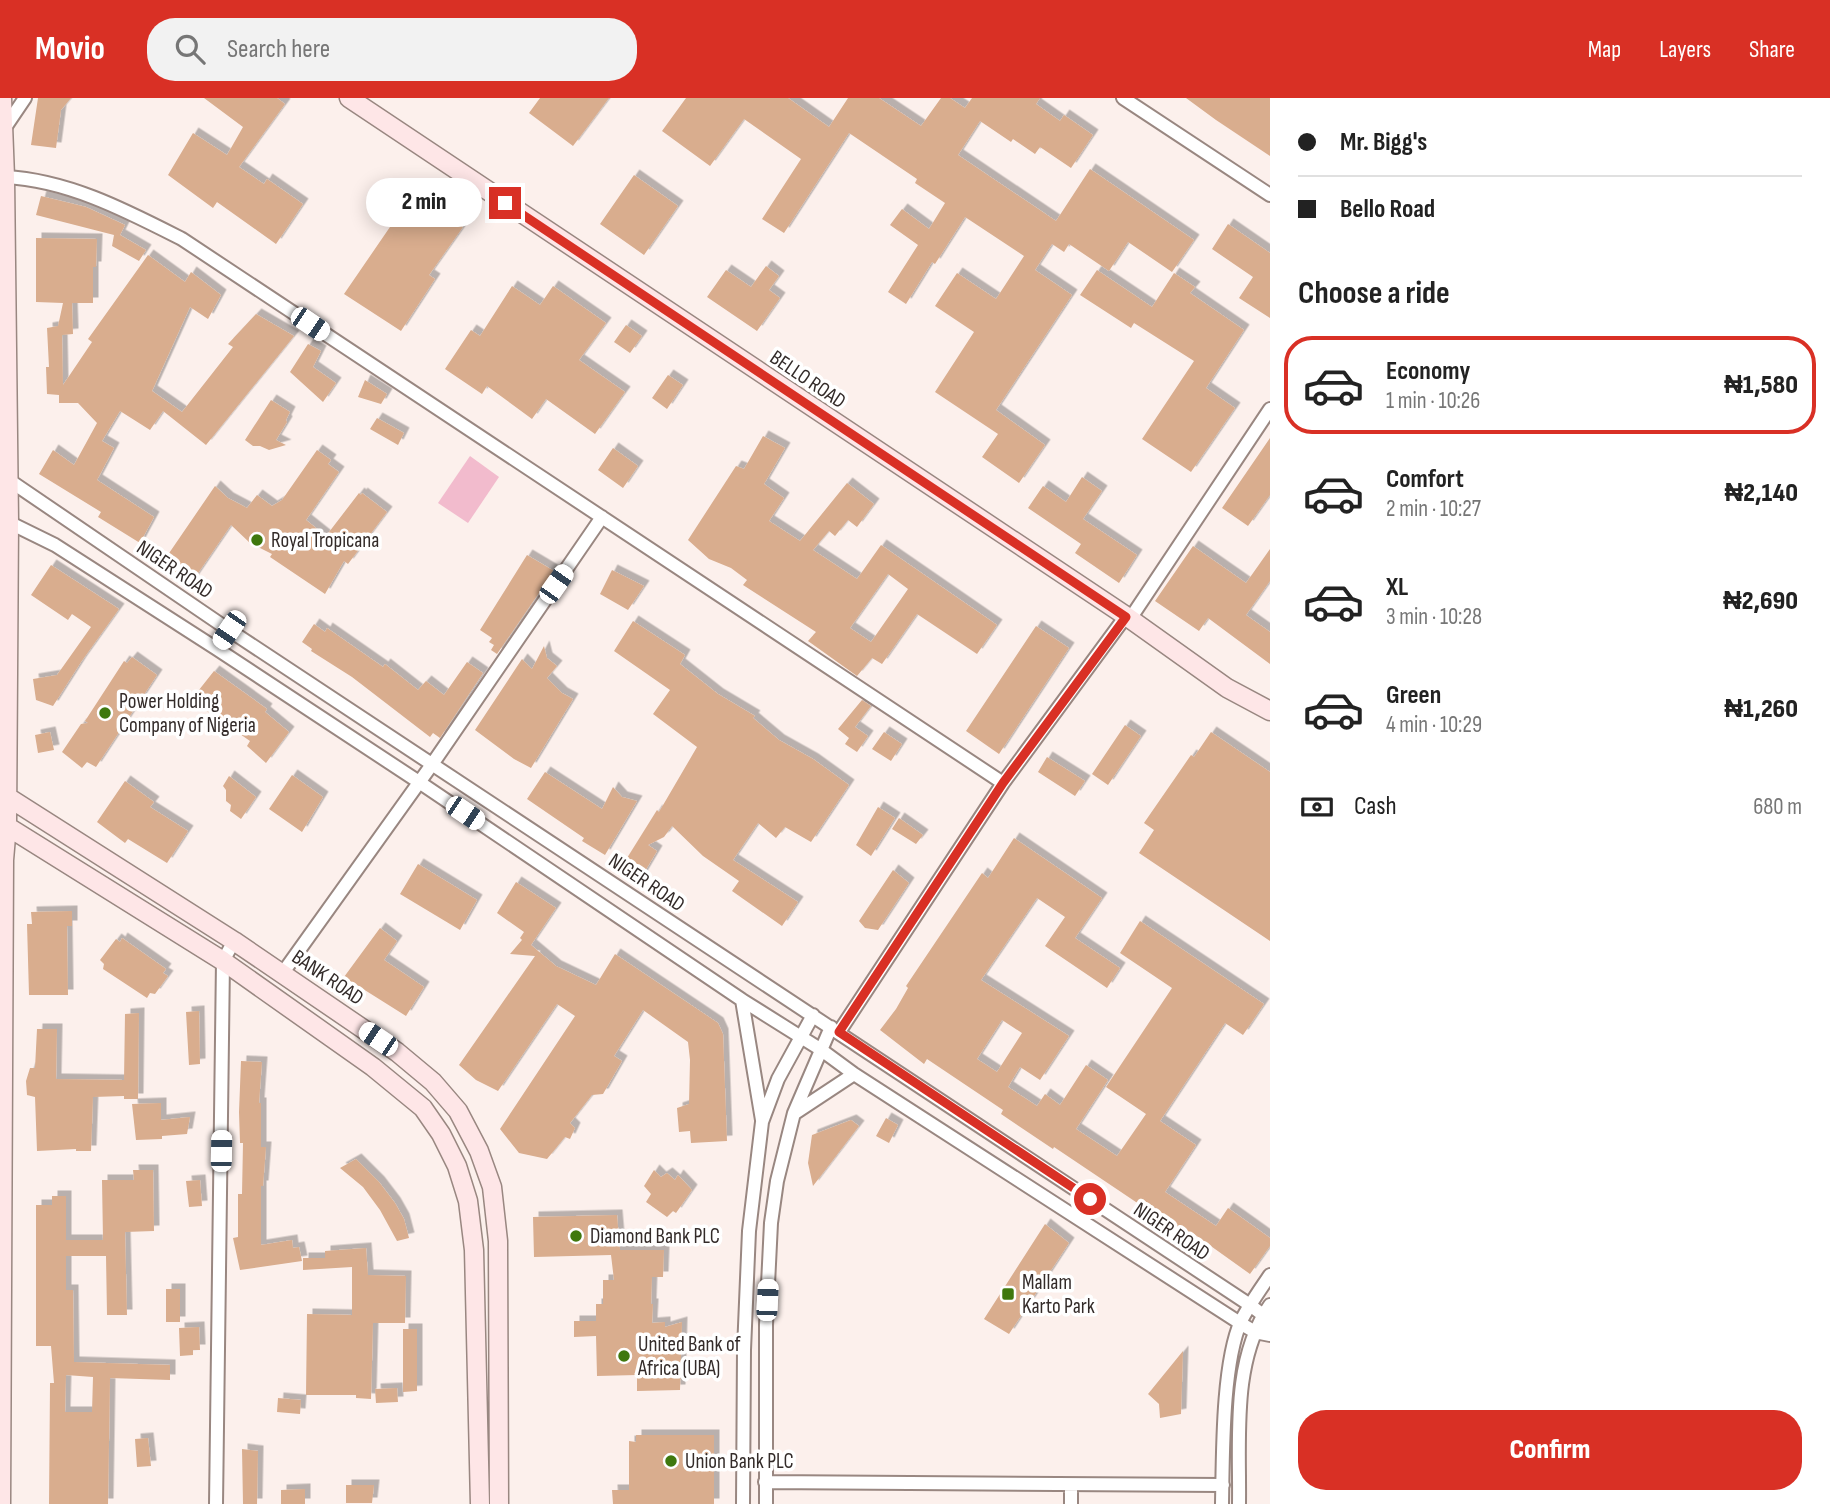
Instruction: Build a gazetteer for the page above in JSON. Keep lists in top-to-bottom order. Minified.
{"streets":{"street":["BELLO ROAD","NIGER ROAD","BANK ROAD"]},"places":{"other":["Royal Tropicana","Power Holding Company of Nigeria","Diamond Bank PLC","United Bank of Africa (UBA)","Union Bank PLC"],"transit":["Mallam Karto Park"]},"page":{"header":"Movio","search":"Search here","nav":["Map","Layers","Share"],"banner":["Mr. Bigg's","Bello Road"],"bubble":"2 min","heading":"Choose a ride","list":[{"name":"Economy","note":"1 min · 10:26","value":"₦1,580"},{"name":"Comfort","note":"2 min · 10:27","value":"₦2,140"},{"name":"XL","note":"3 min · 10:28","value":"₦2,690"},{"name":"Green","note":"4 min · 10:29","value":"₦1,260"}],"pay":["Cash","680 m"],"buttons":"Confirm"}}
